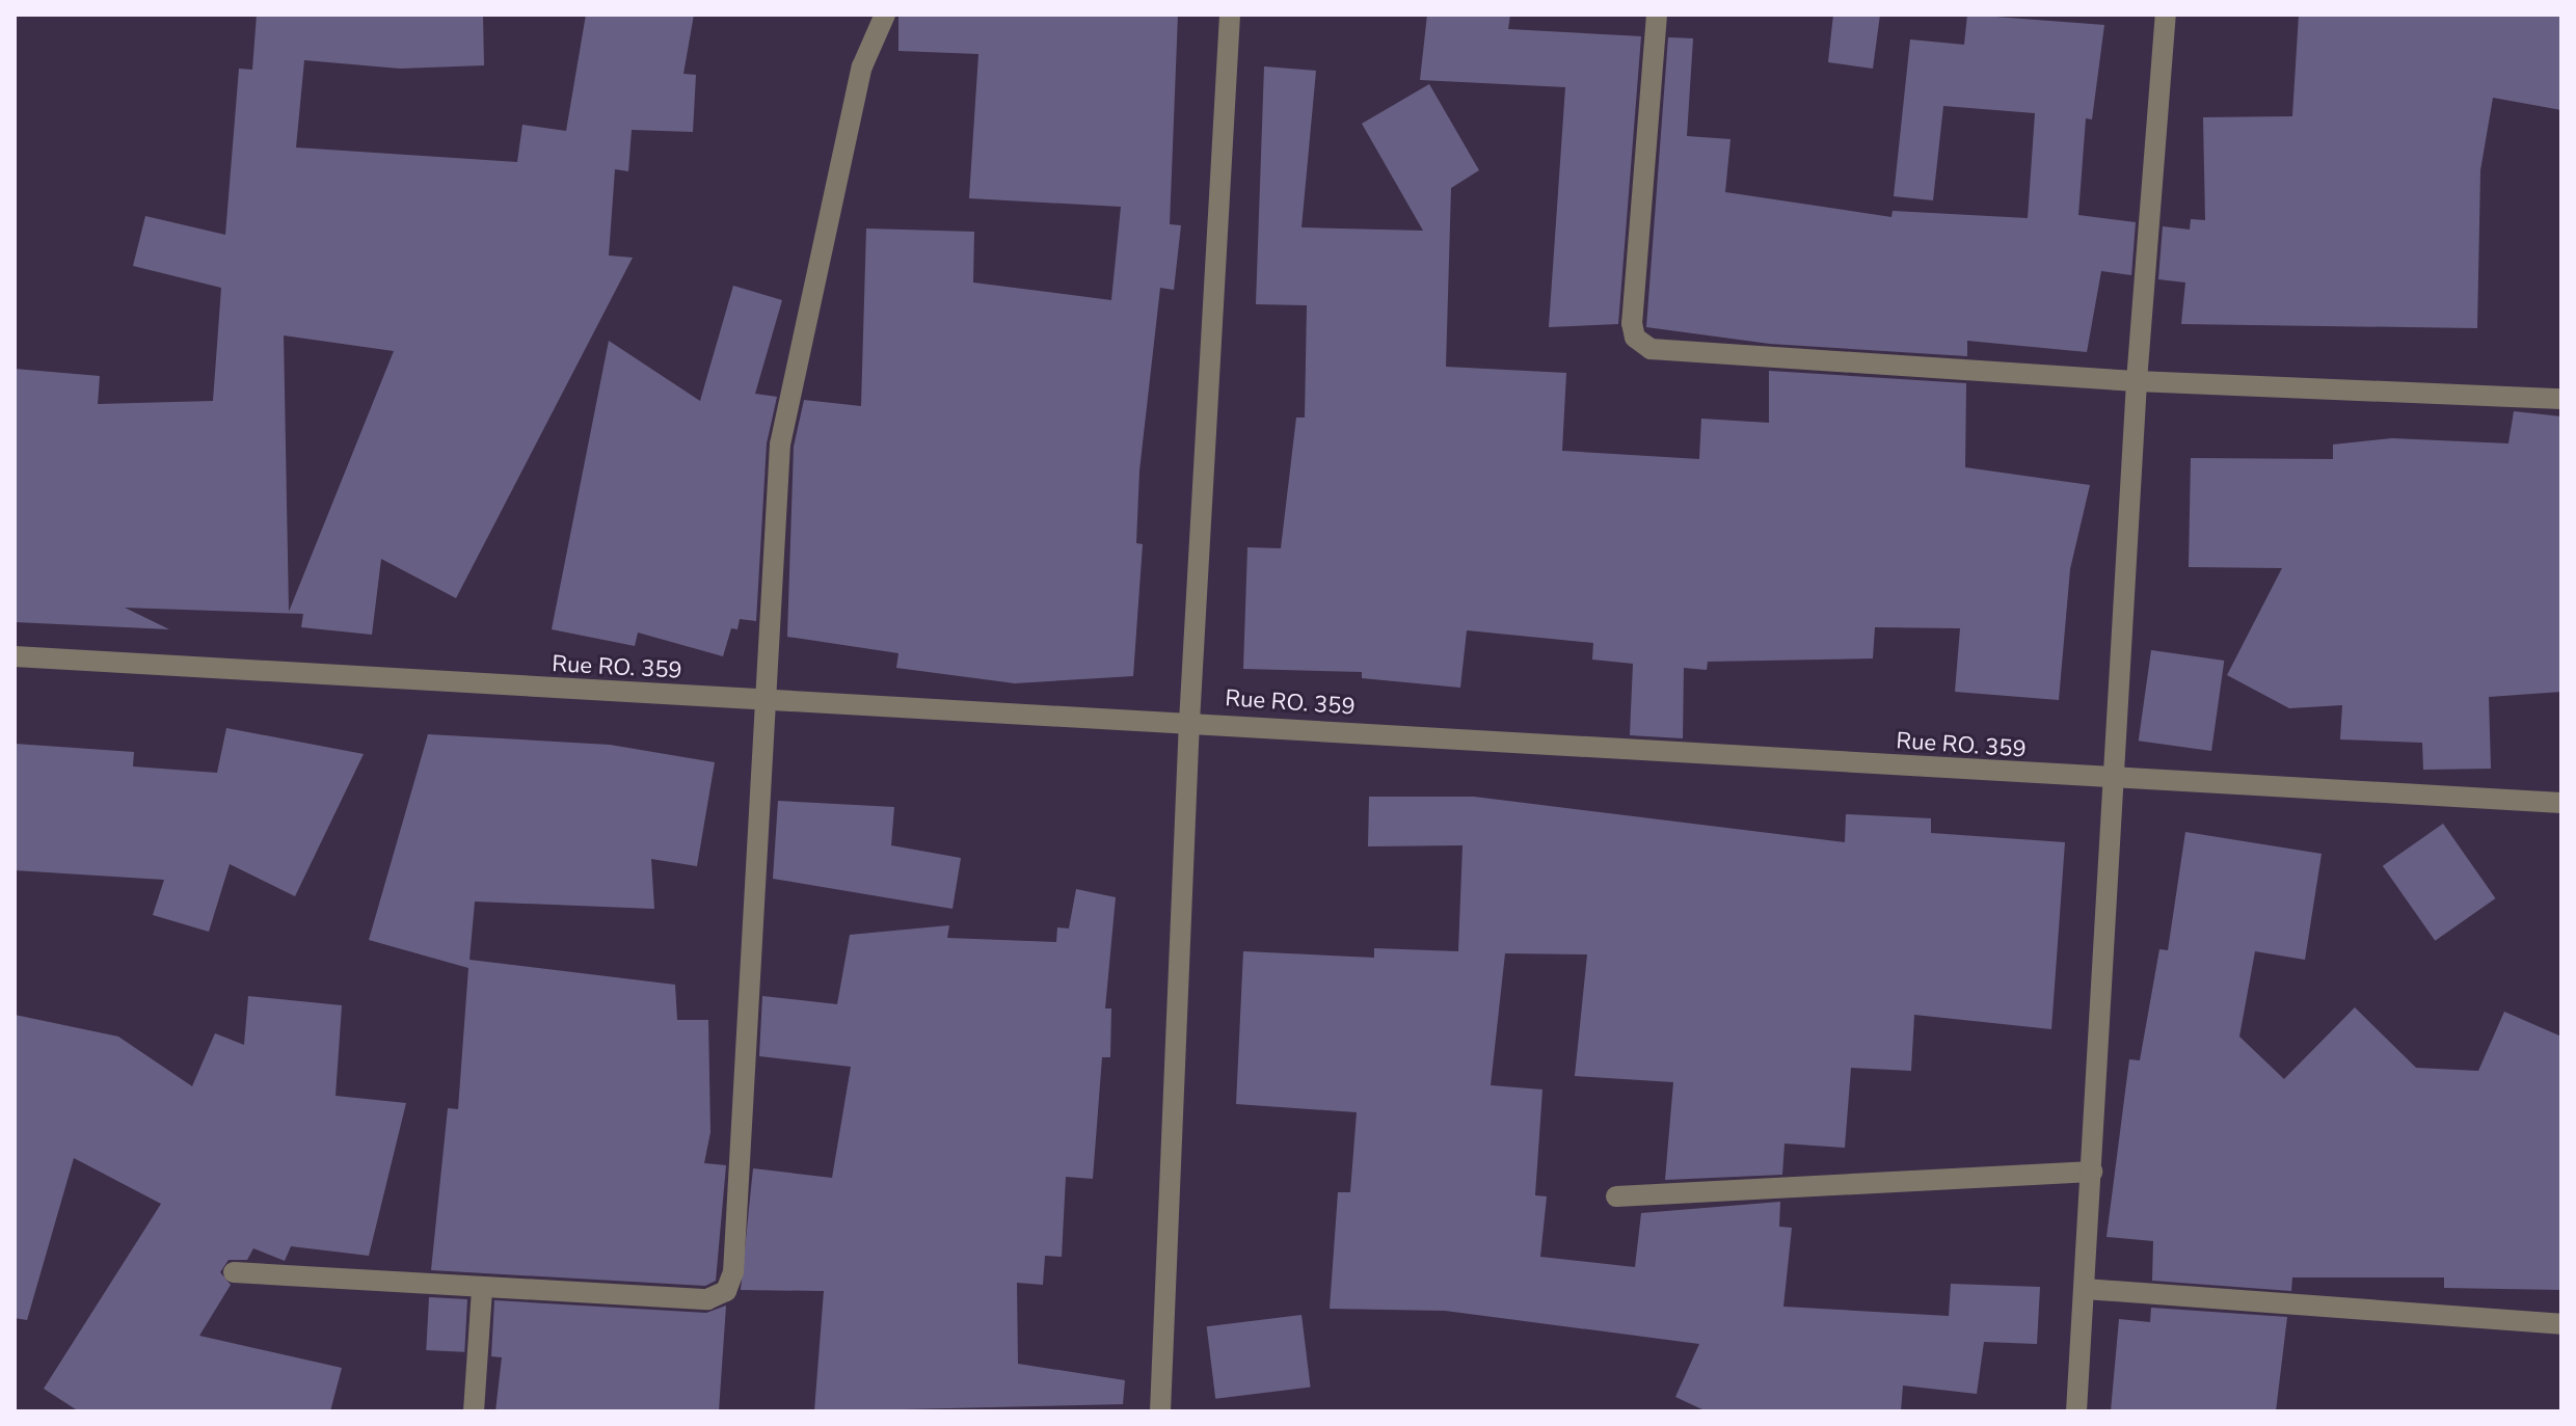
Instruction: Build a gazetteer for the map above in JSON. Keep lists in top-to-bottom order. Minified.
{"streets":{"street":["Rue RO. 359"]}}
